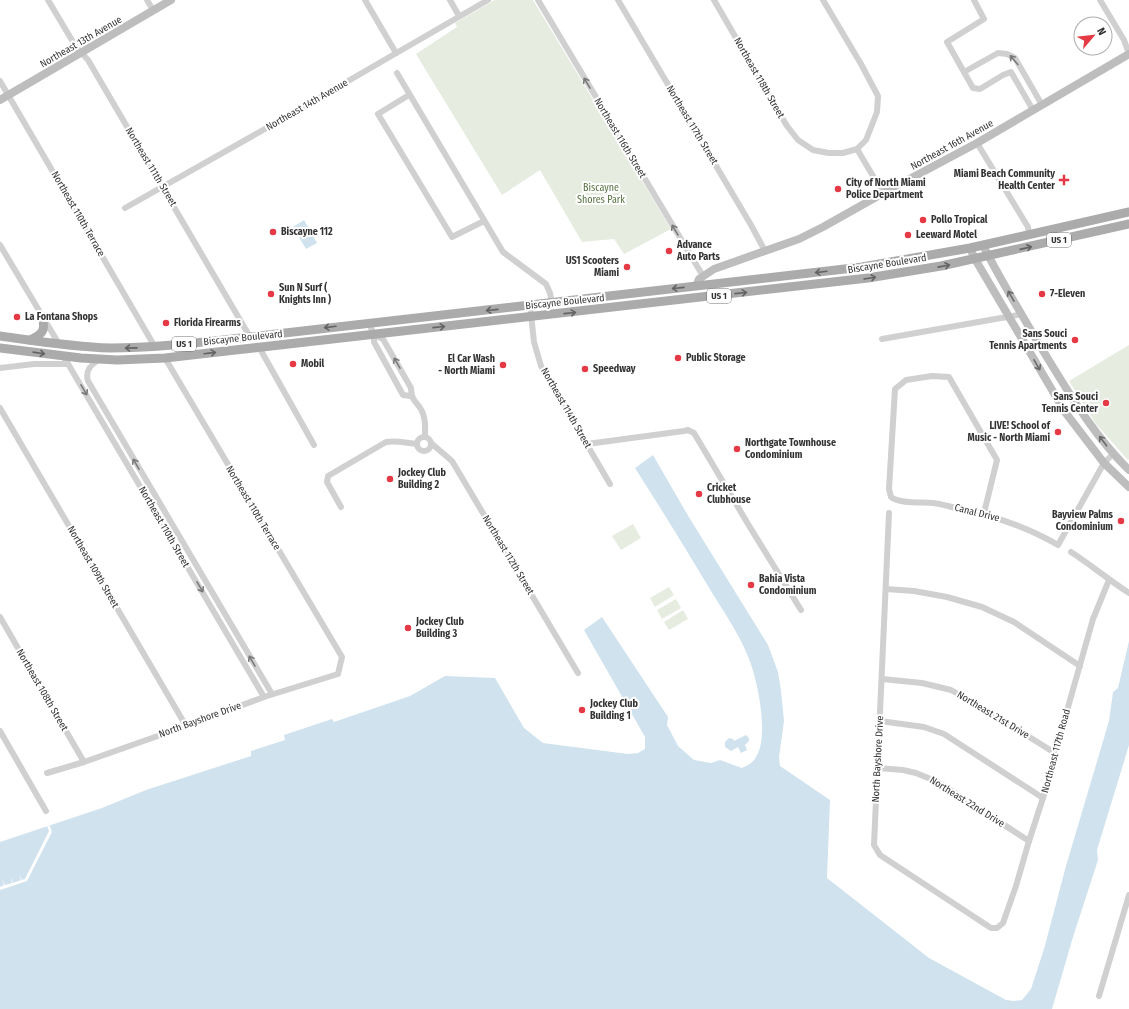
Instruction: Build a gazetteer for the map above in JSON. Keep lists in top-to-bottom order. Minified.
{"streets":{"main road":["US 1","Biscayne Boulevard"],"street":["Northeast 13th Avenue","Northeast 118th Street","Northeast 14th Avenue","Northeast 117th Street","Northeast 116th Street","Northeast 16th Avenue","Northeast 111th Street","Northeast 110th Terrace","Northeast 114th Street","Canal Drive","Northeast 110th Street","Northeast 112th Street","Northeast 109th Street","Northeast 108th Street","Northeast 21st Drive","North Bayshore Drive","Northeast 117th Road","Northeast 22nd Drive"]},"crossings":[["Northeast 13th Avenue","Northeast 111th Street"],["Northeast 13th Avenue","Northeast 110th Terrace"],["Northeast 14th Avenue","Northeast 111th Street"],["Northeast 117th Street","Northeast 16th Avenue"],["Northeast 116th Street","Northeast 16th Avenue"],["Northeast 16th Avenue","Biscayne Boulevard"],["Northeast 111th Street","Biscayne Boulevard"],["Northeast 110th Terrace","Biscayne Boulevard"],["Northeast 110th Terrace","North Bayshore Drive"],["Biscayne Boulevard","Northeast 114th Street"],["Biscayne Boulevard","Northeast 110th Street"],["Northeast 110th Street","North Bayshore Drive"],["Northeast 109th Street","North Bayshore Drive"],["Northeast 108th Street","North Bayshore Drive"],["Northeast 21st Drive","North Bayshore Drive"],["Northeast 21st Drive","Northeast 117th Road"],["North Bayshore Drive","Northeast 117th Road"],["North Bayshore Drive","Northeast 22nd Drive"],["Northeast 117th Road","Northeast 22nd Drive"]],"one_way":["Northeast 116th Street"],"parks":["Biscayne Shores Park"],"places":{"health":["Miami Beach Community Health Center"],"other":["City of North Miami Police Department","Pollo Tropical","Biscayne 112","Leeward Motel","Advance Auto Parts","US1 Scooters Miami","Sun N Surf ( Knights Inn )","7-Eleven","La Fontana Shops","Florida Firearms","Sans Souci Tennis Apartments","Public Storage","Mobil","El Car Wash - North Miami","Speedway","Sans Souci Tennis Center","LIVE! School of Music - North Miami","Northgate Townhouse Condominium","Jockey Club Building 2","Cricket Clubhouse","Bayview Palms Condominium","Bahia Vista Condominium","Jockey Club Building 3","Jockey Club Building 1"]},"north":"top right"}
